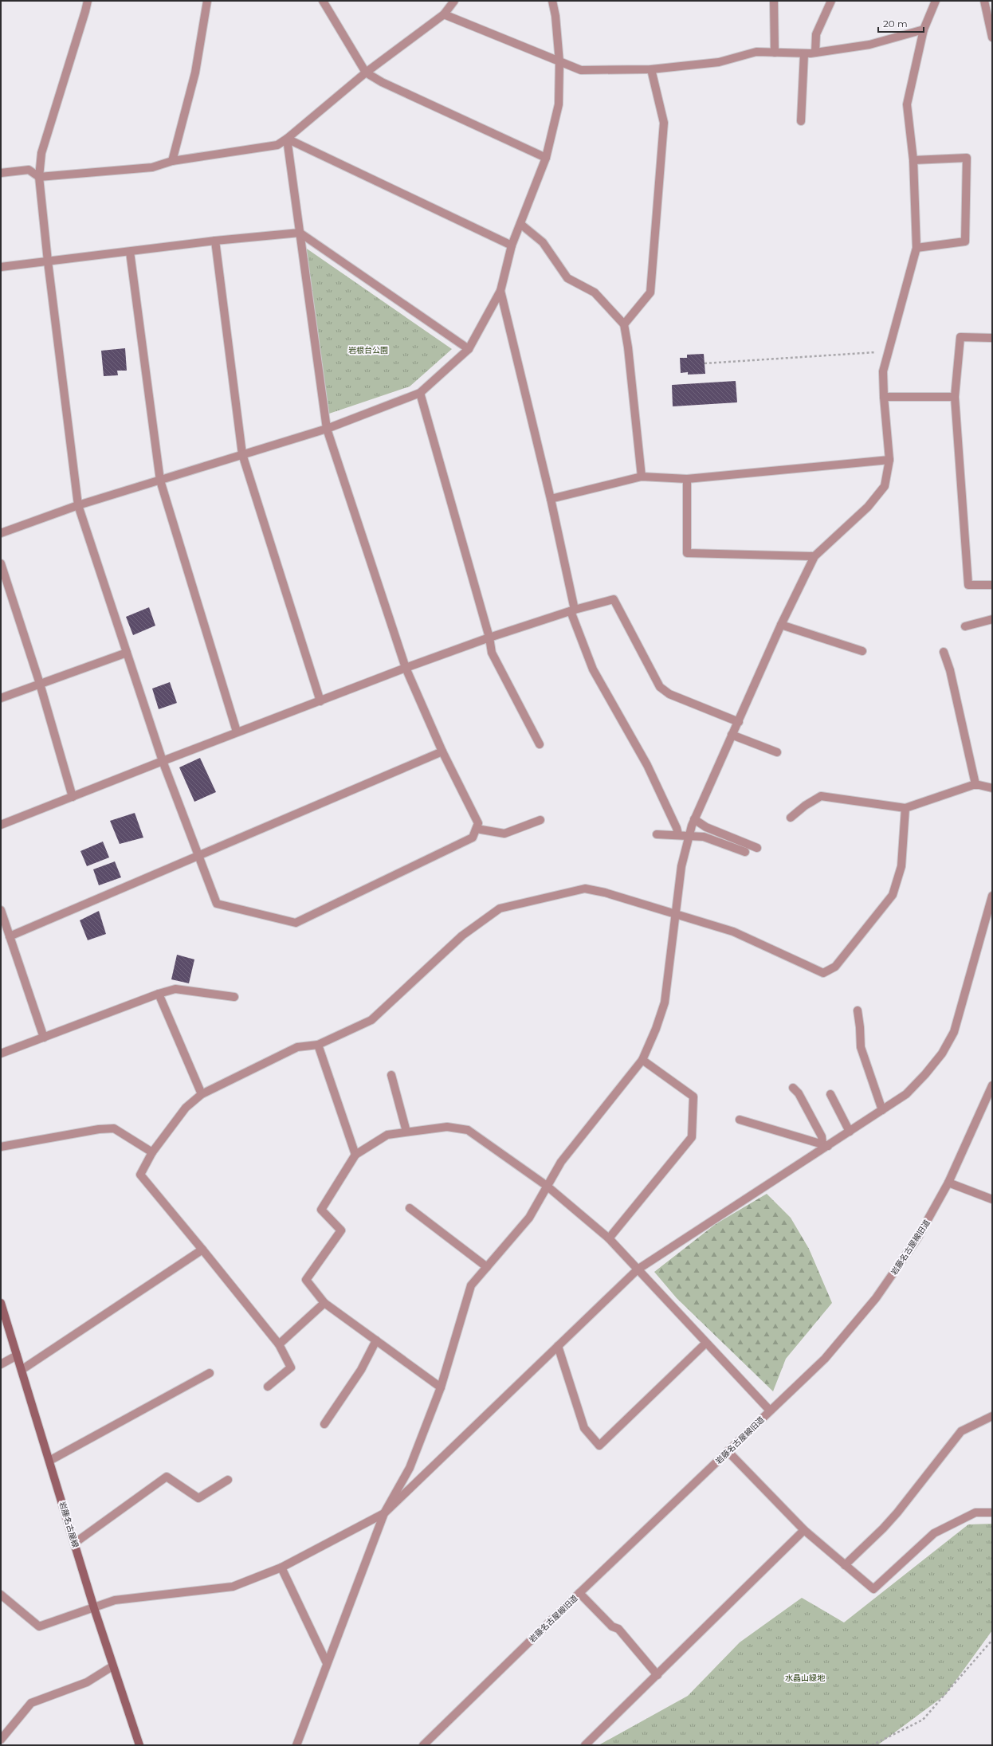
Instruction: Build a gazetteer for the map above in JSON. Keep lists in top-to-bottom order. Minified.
{"streets":{"main road":["岩藤名古屋線"],"street":["岩藤名古屋線旧道"]},"parks":["岩根台公園","水晶山緑地"],"scale_bar":"20 m"}
